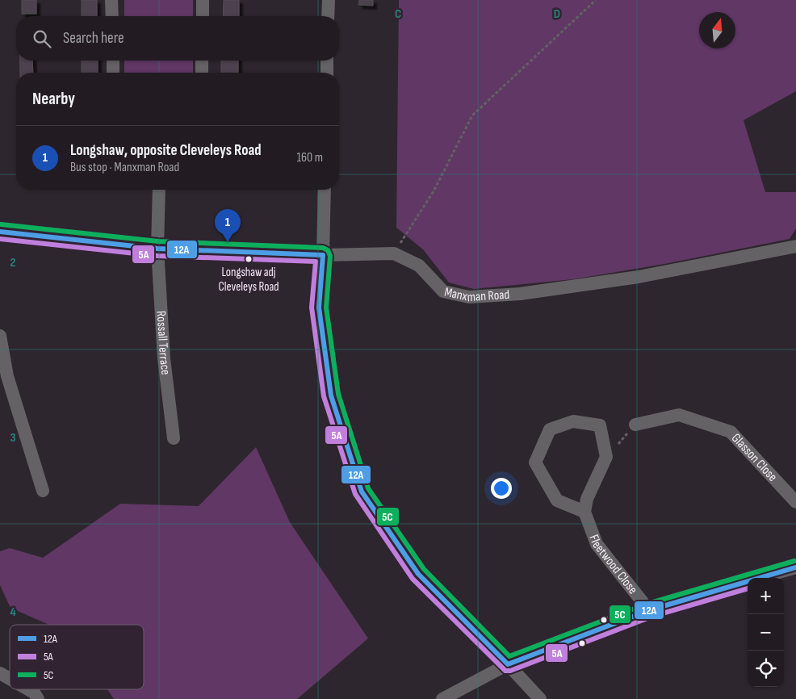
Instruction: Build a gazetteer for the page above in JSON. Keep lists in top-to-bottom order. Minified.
{"streets":{"street":["Manxman Road","Rossall Terrace","Glasson Close","Fleetwood Close"]},"crossings":[["Manxman Road","Rossall Terrace"]],"places":["Longshaw adj Cleveleys Road"],"lines":["transit line 5C","transit line 12A","transit line 5A"],"legend":["12A","5A","5C"],"north":"top","page":{"search":"Search here","heading":"Nearby","list":[{"mark":"1","name":"Longshaw, opposite Cleveleys Road","note":"Bus stop · Manxman Road","value":"160 m"}],"pins":"1","map_buttons":["+","−"]},"grid":{"columns":["C","D"],"rows":["2","3","4"]}}
